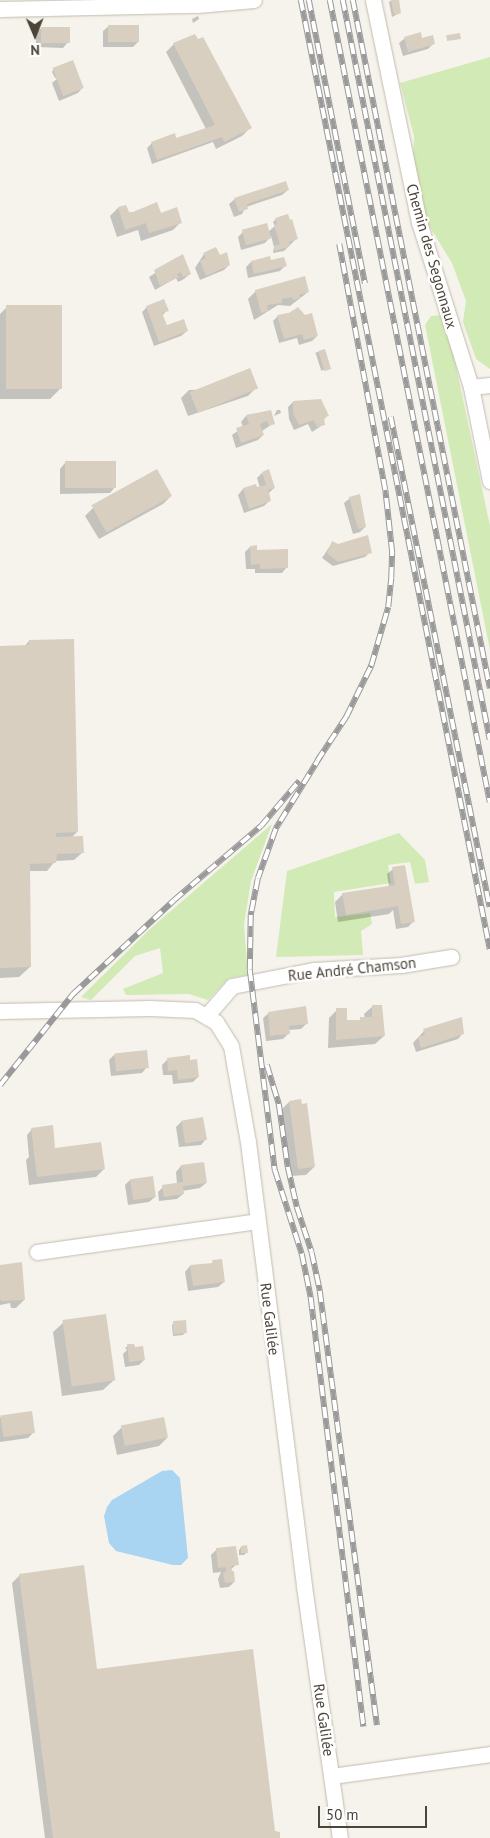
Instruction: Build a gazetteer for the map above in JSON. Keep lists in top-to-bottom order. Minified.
{"streets":{"street":["Chemin des Segonnaux","Rue André Chamson","Rue Galilée"]},"crossings":[["Rue André Chamson","Rue Galilée"]],"scale_bar":"50 m","north":"bottom"}
